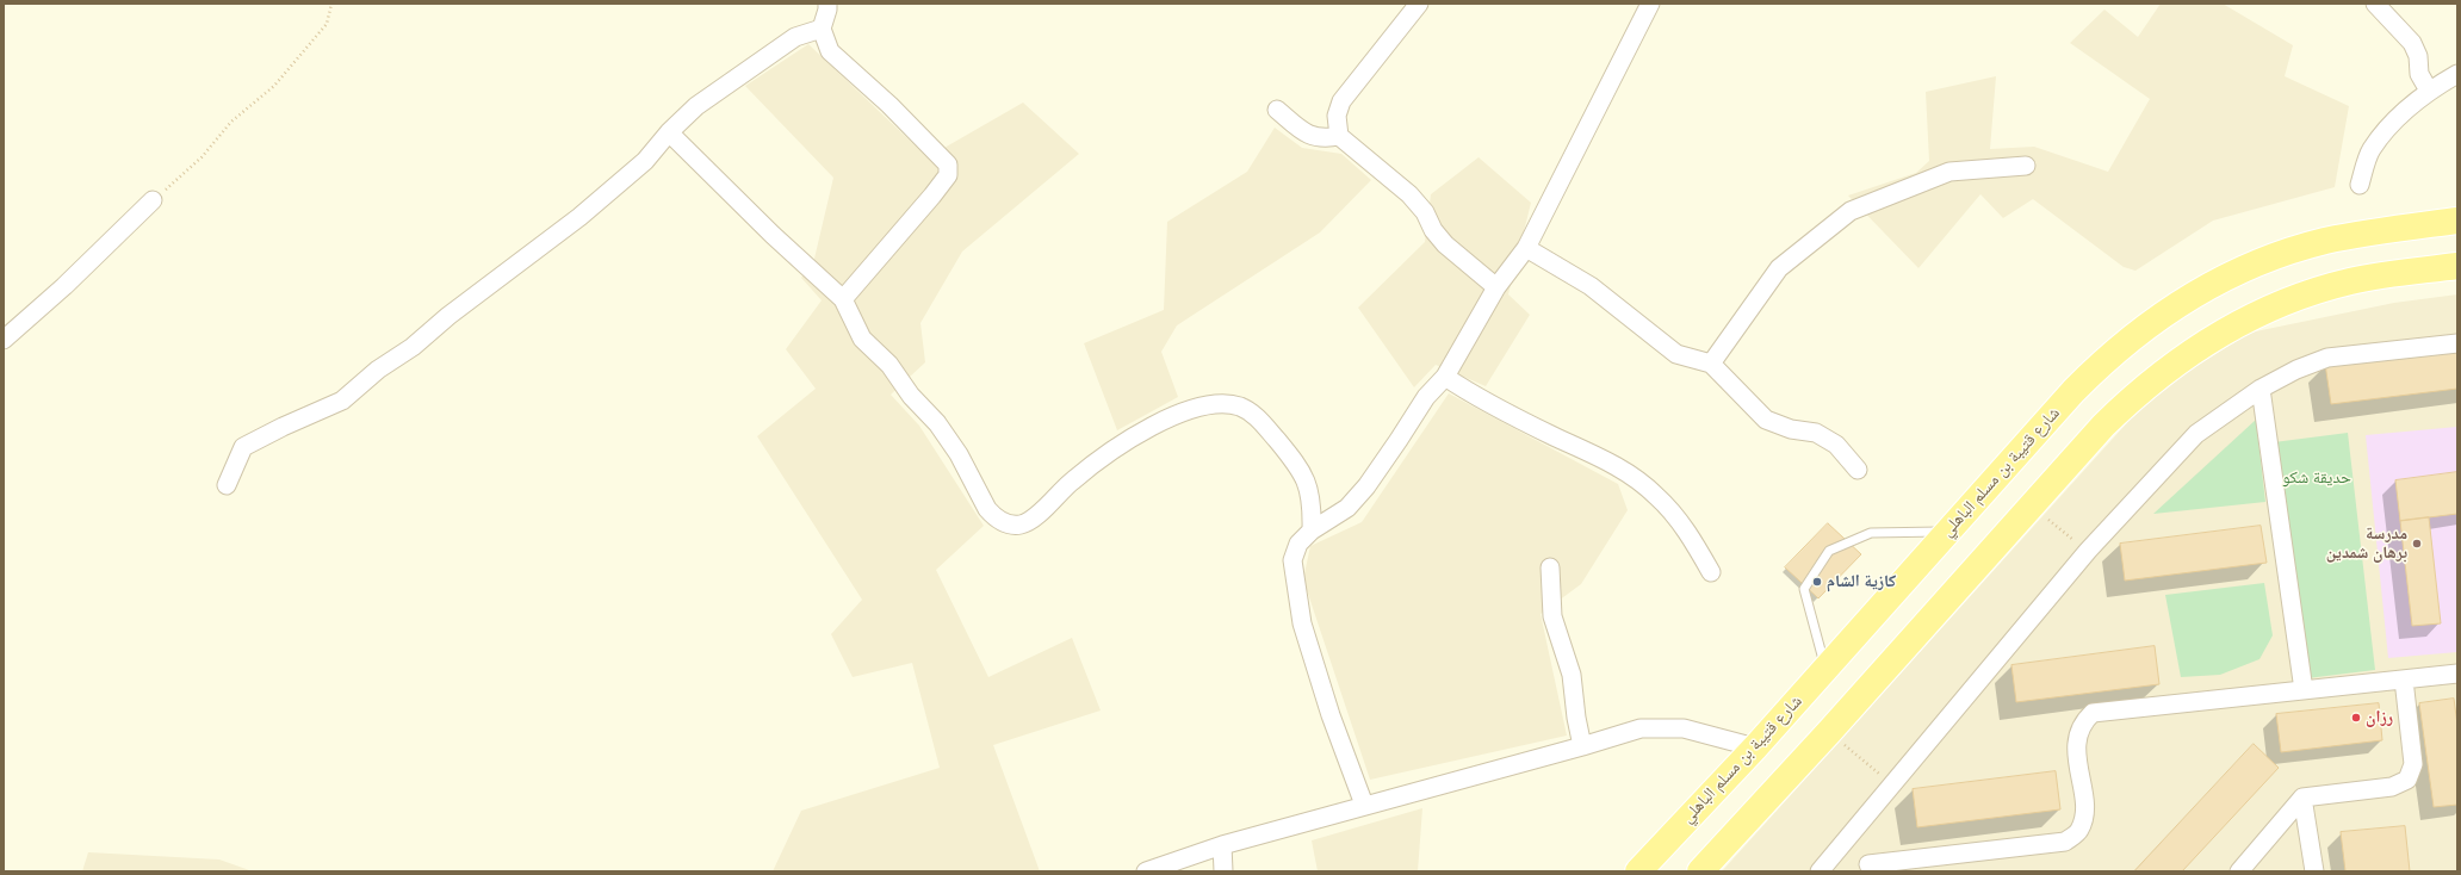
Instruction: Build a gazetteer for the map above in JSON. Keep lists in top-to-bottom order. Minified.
{"streets":{"main road":["شارع قتيبة بن مسلم الباهلي"]},"parks":["حديقة شكو"],"places":["مدرسة برهان شمدين","كازية الشام","رزان"]}
